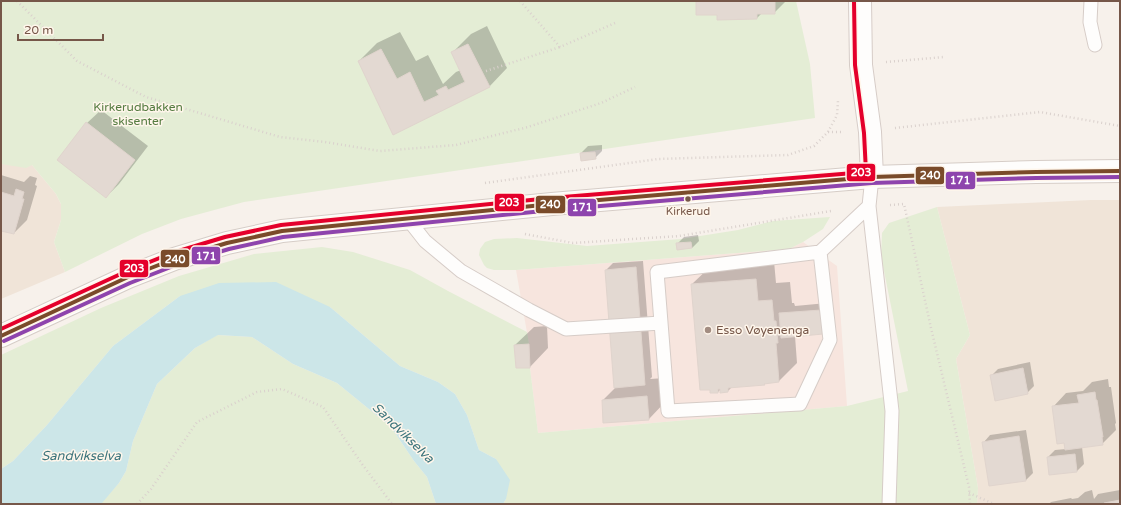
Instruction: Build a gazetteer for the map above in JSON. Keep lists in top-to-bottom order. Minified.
{"water":["Sandvikselva"],"parks":["Kirkerudbakken skisenter"],"places":["Kirkerud","Esso Vøyenenga"],"lines":["transit line 203","transit line 240","transit line 171"],"scale_bar":"20 m"}
